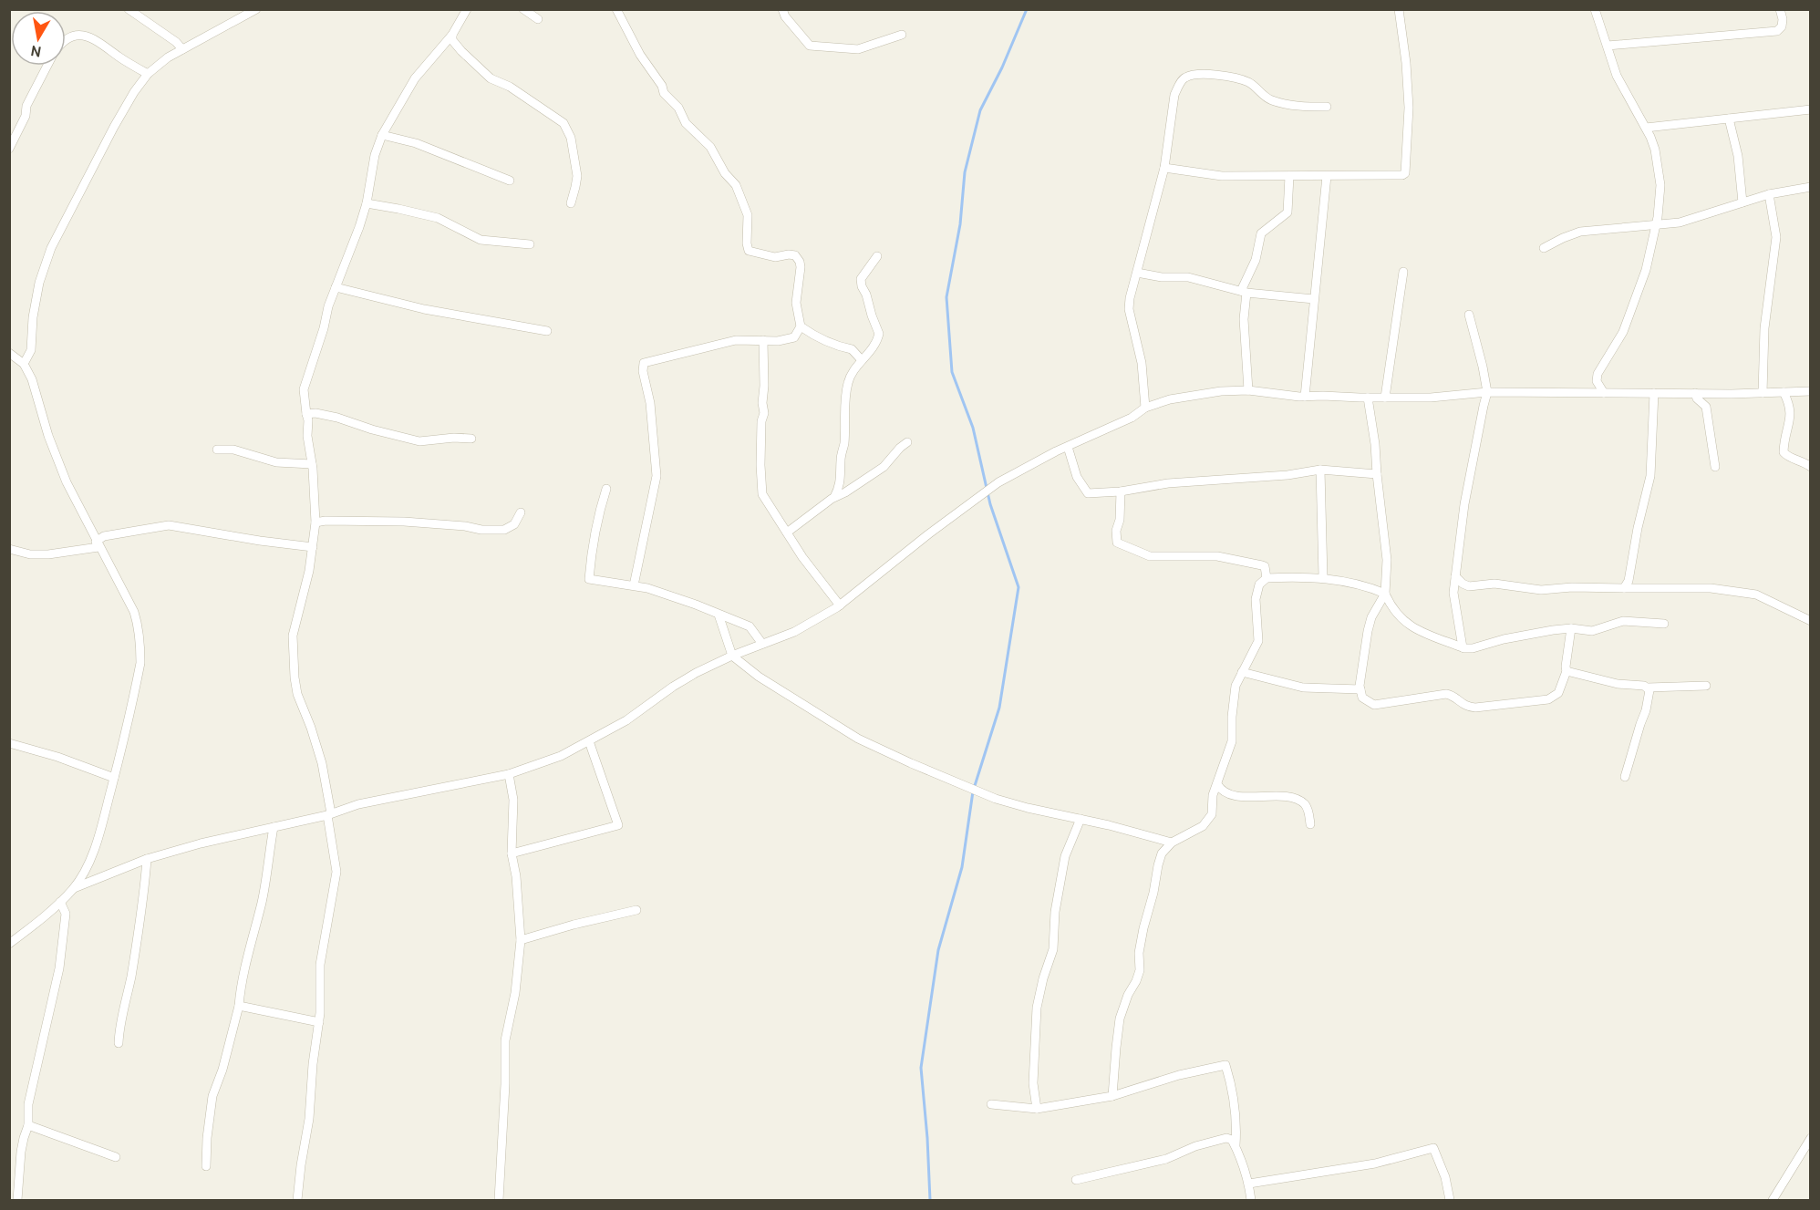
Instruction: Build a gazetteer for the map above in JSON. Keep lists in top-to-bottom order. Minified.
{"north":"bottom"}
